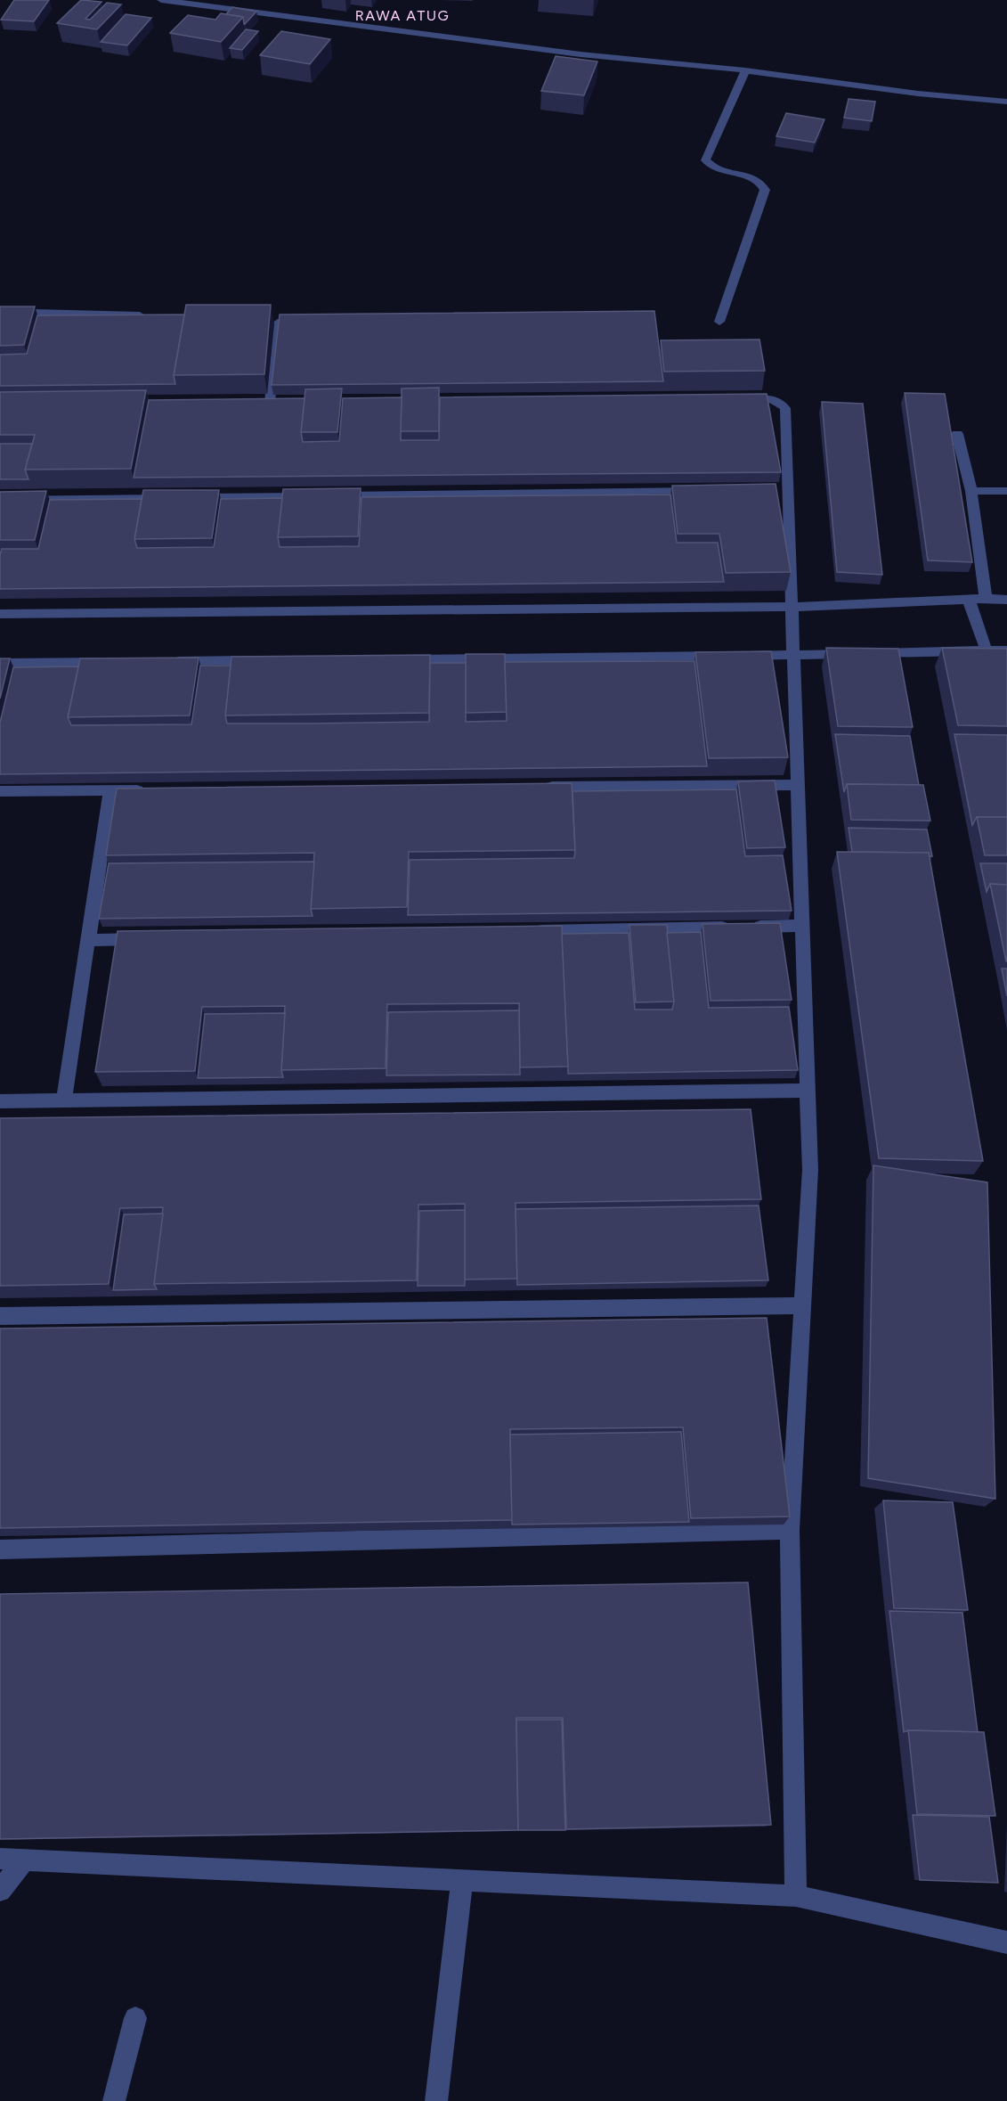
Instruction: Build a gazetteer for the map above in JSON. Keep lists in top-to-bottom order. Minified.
{"districts":["RAWA ATUG"]}
